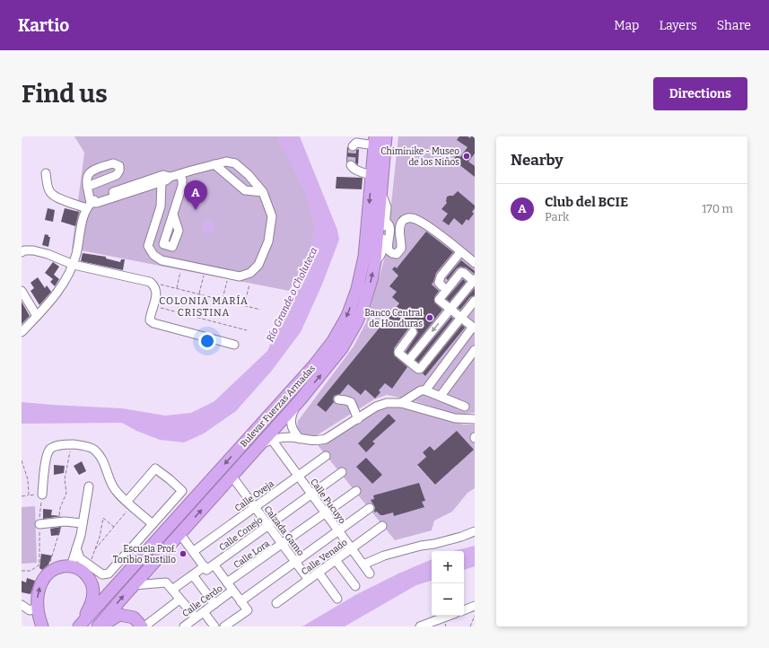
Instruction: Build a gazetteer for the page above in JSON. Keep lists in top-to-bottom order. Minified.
{"streets":{"highway":["Bulevar Fuerzas Armadas"],"street":["Calle Oveja","Calle Pucuyo","Calzada Gamo","Calle Conejo","Calle Lora","Calle Venado","Calle Cerdo"]},"crossings":[["Bulevar Fuerzas Armadas","Calzada Gamo"],["Calle Oveja","Calle Pucuyo"],["Calle Oveja","Calzada Gamo"],["Calle Pucuyo","Calle Conejo"],["Calle Pucuyo","Calle Lora"],["Calle Pucuyo","Calle Venado"],["Calzada Gamo","Calle Conejo"],["Calzada Gamo","Calle Lora"],["Calzada Gamo","Calle Venado"]],"districts":["COLONIA MARÍA CRISTINA"],"water":["Río Grande o Choluteca"],"places":["Chiminike - Museo de los Niños","Banco Central de Honduras","Escuela Prof. Toribio Bustillo"],"page":{"header":"Kartio","nav":["Map","Layers","Share"],"buttons":"Directions","title":"Find us","heading":"Nearby","pins":"A","list":[{"mark":"A","name":"Club del BCIE","note":"Park","value":"170 m"}],"map_buttons":["+","−"]}}
